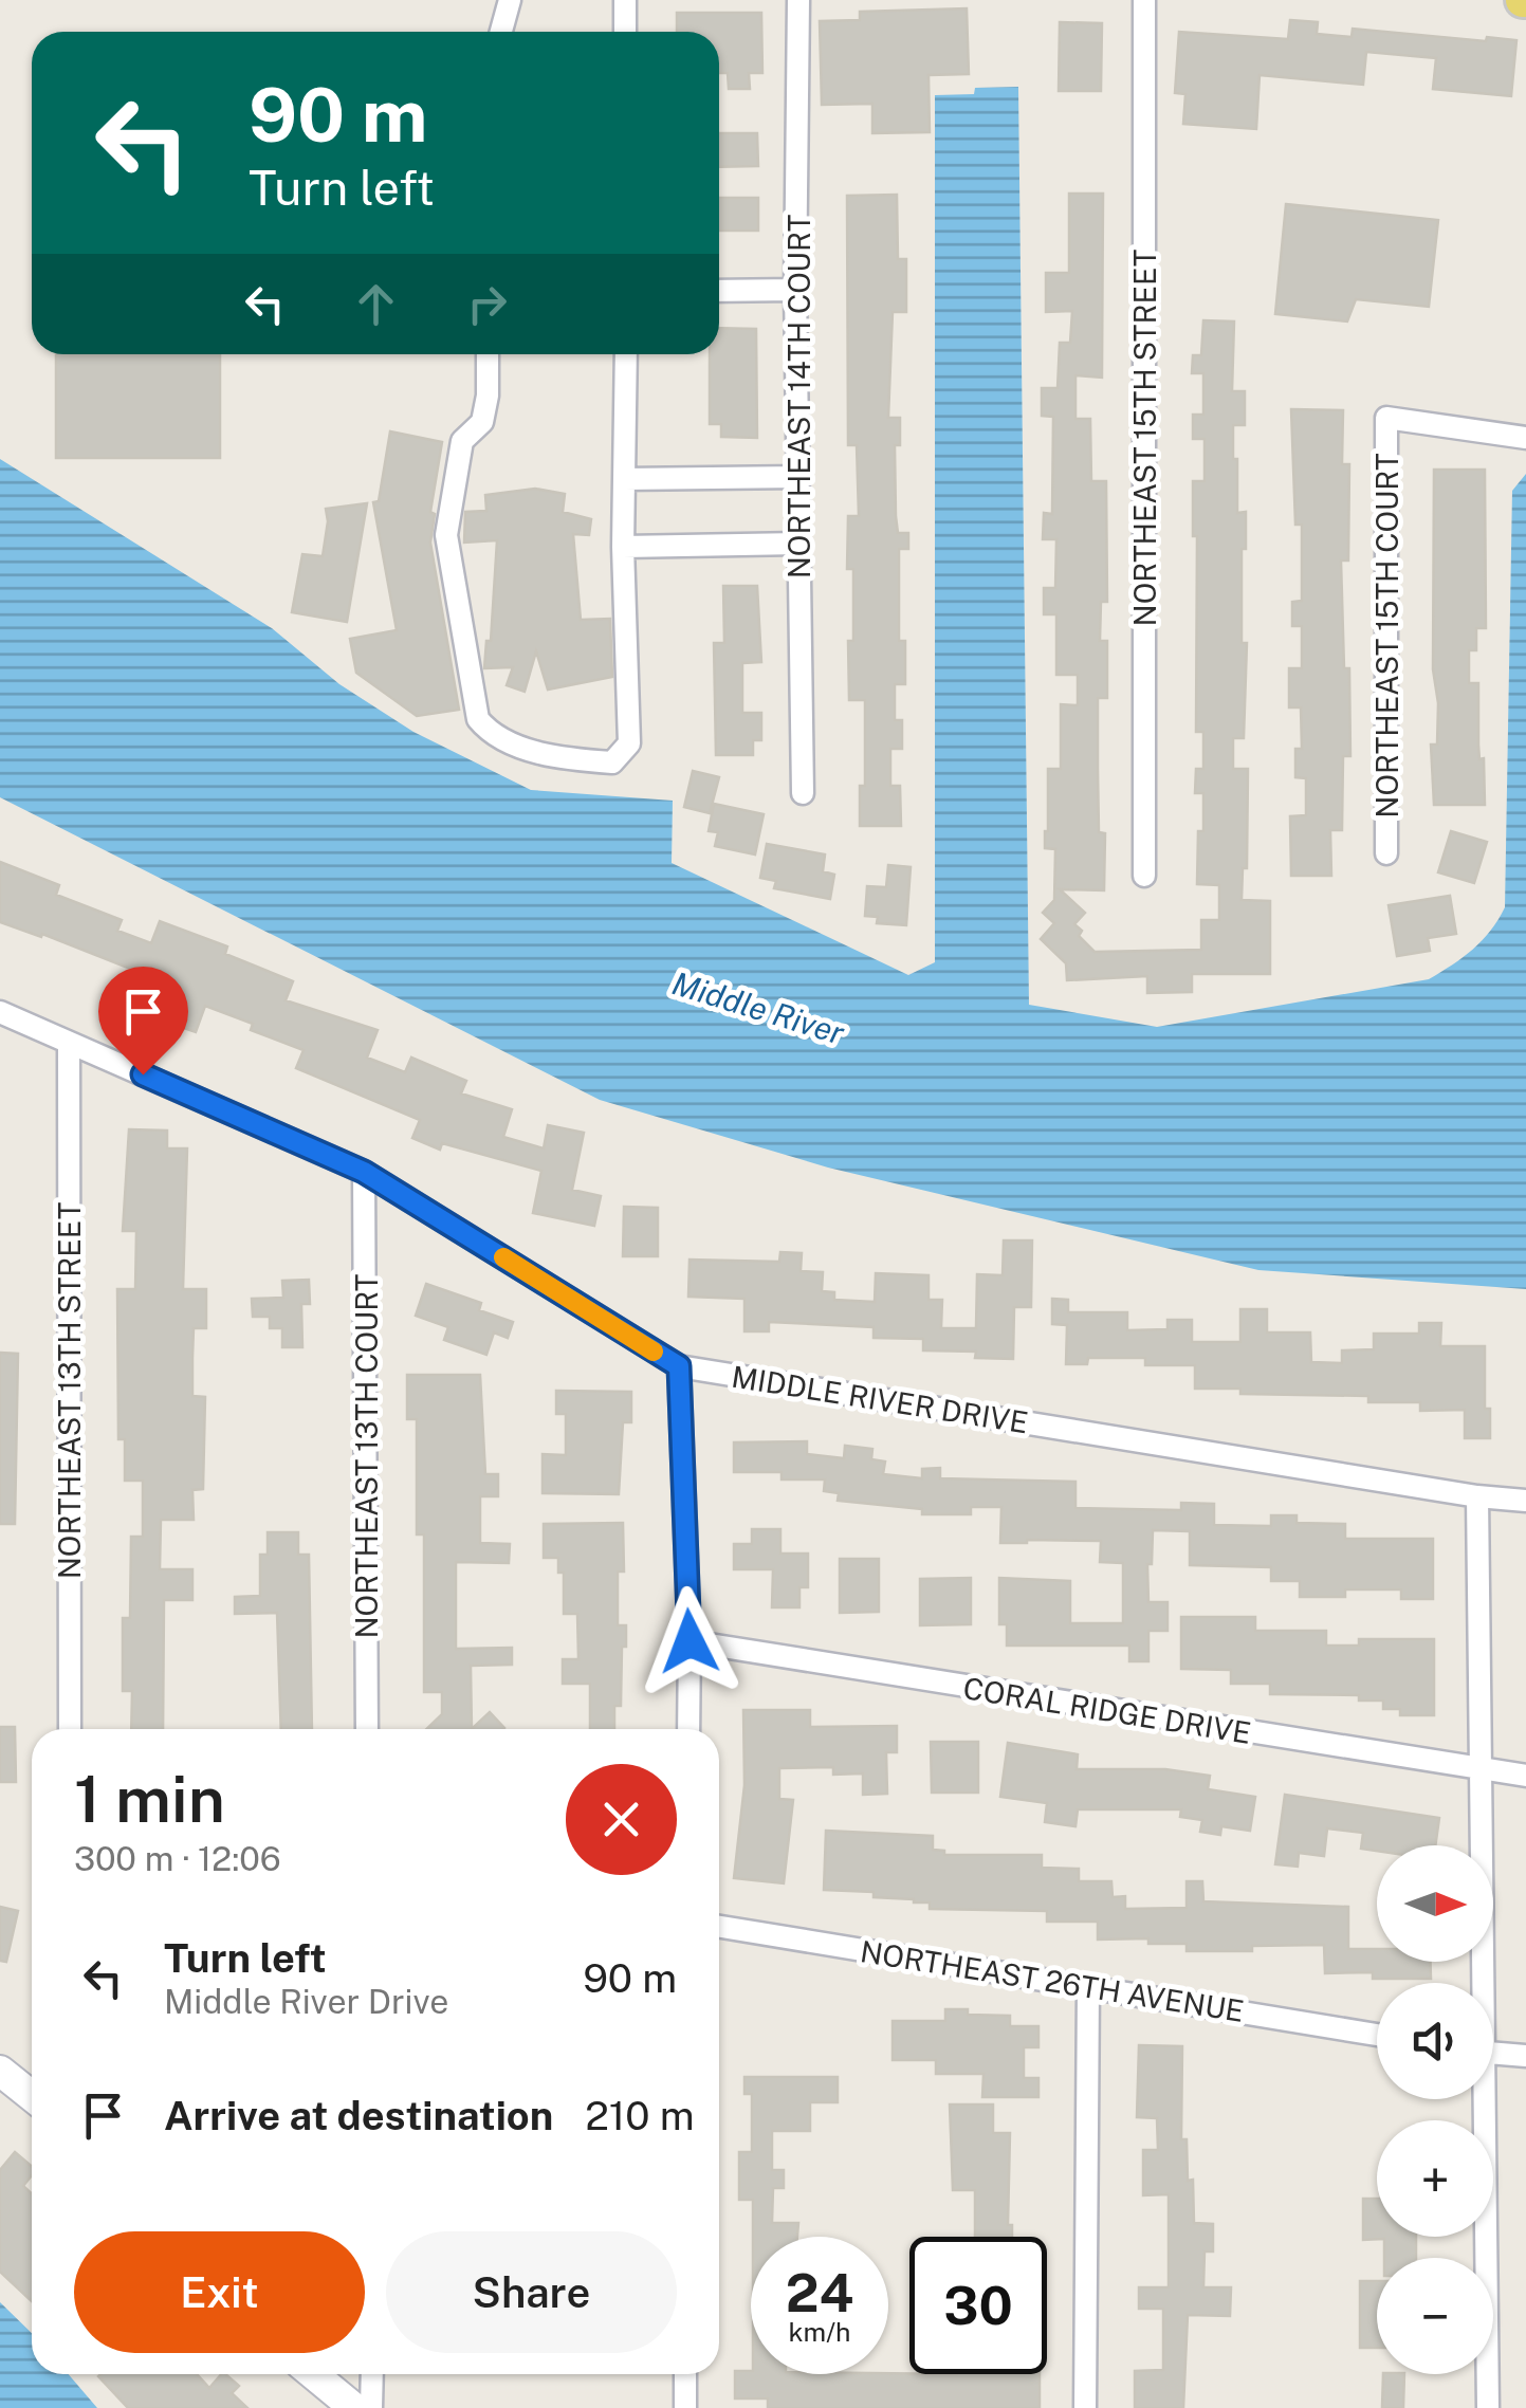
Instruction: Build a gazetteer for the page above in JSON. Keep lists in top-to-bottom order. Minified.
{"streets":{"street":["NORTHEAST 14TH COURT","NORTHEAST 15TH STREET","NORTHEAST 15TH COURT","NORTHEAST 13TH STREET","MIDDLE RIVER DRIVE","NORTHEAST 13TH COURT","CORAL RIDGE DRIVE","NORTHEAST 26TH AVENUE"]},"crossings":[["NORTHEAST 13TH STREET","MIDDLE RIVER DRIVE"],["MIDDLE RIVER DRIVE","NORTHEAST 13TH COURT"]],"water":["Middle River"],"north":"right","page":{"turn":["90 m","Turn left"],"heading":["1 min","300 m · 12:06"],"map_buttons":["+","−"],"list":[{"name":"Turn left","note":"Middle River Drive","value":"90 m"},{"name":"Arrive at destination","value":"210 m"}],"buttons":["Exit","Share"],"speed":"24 km/h","limit":"30"}}
